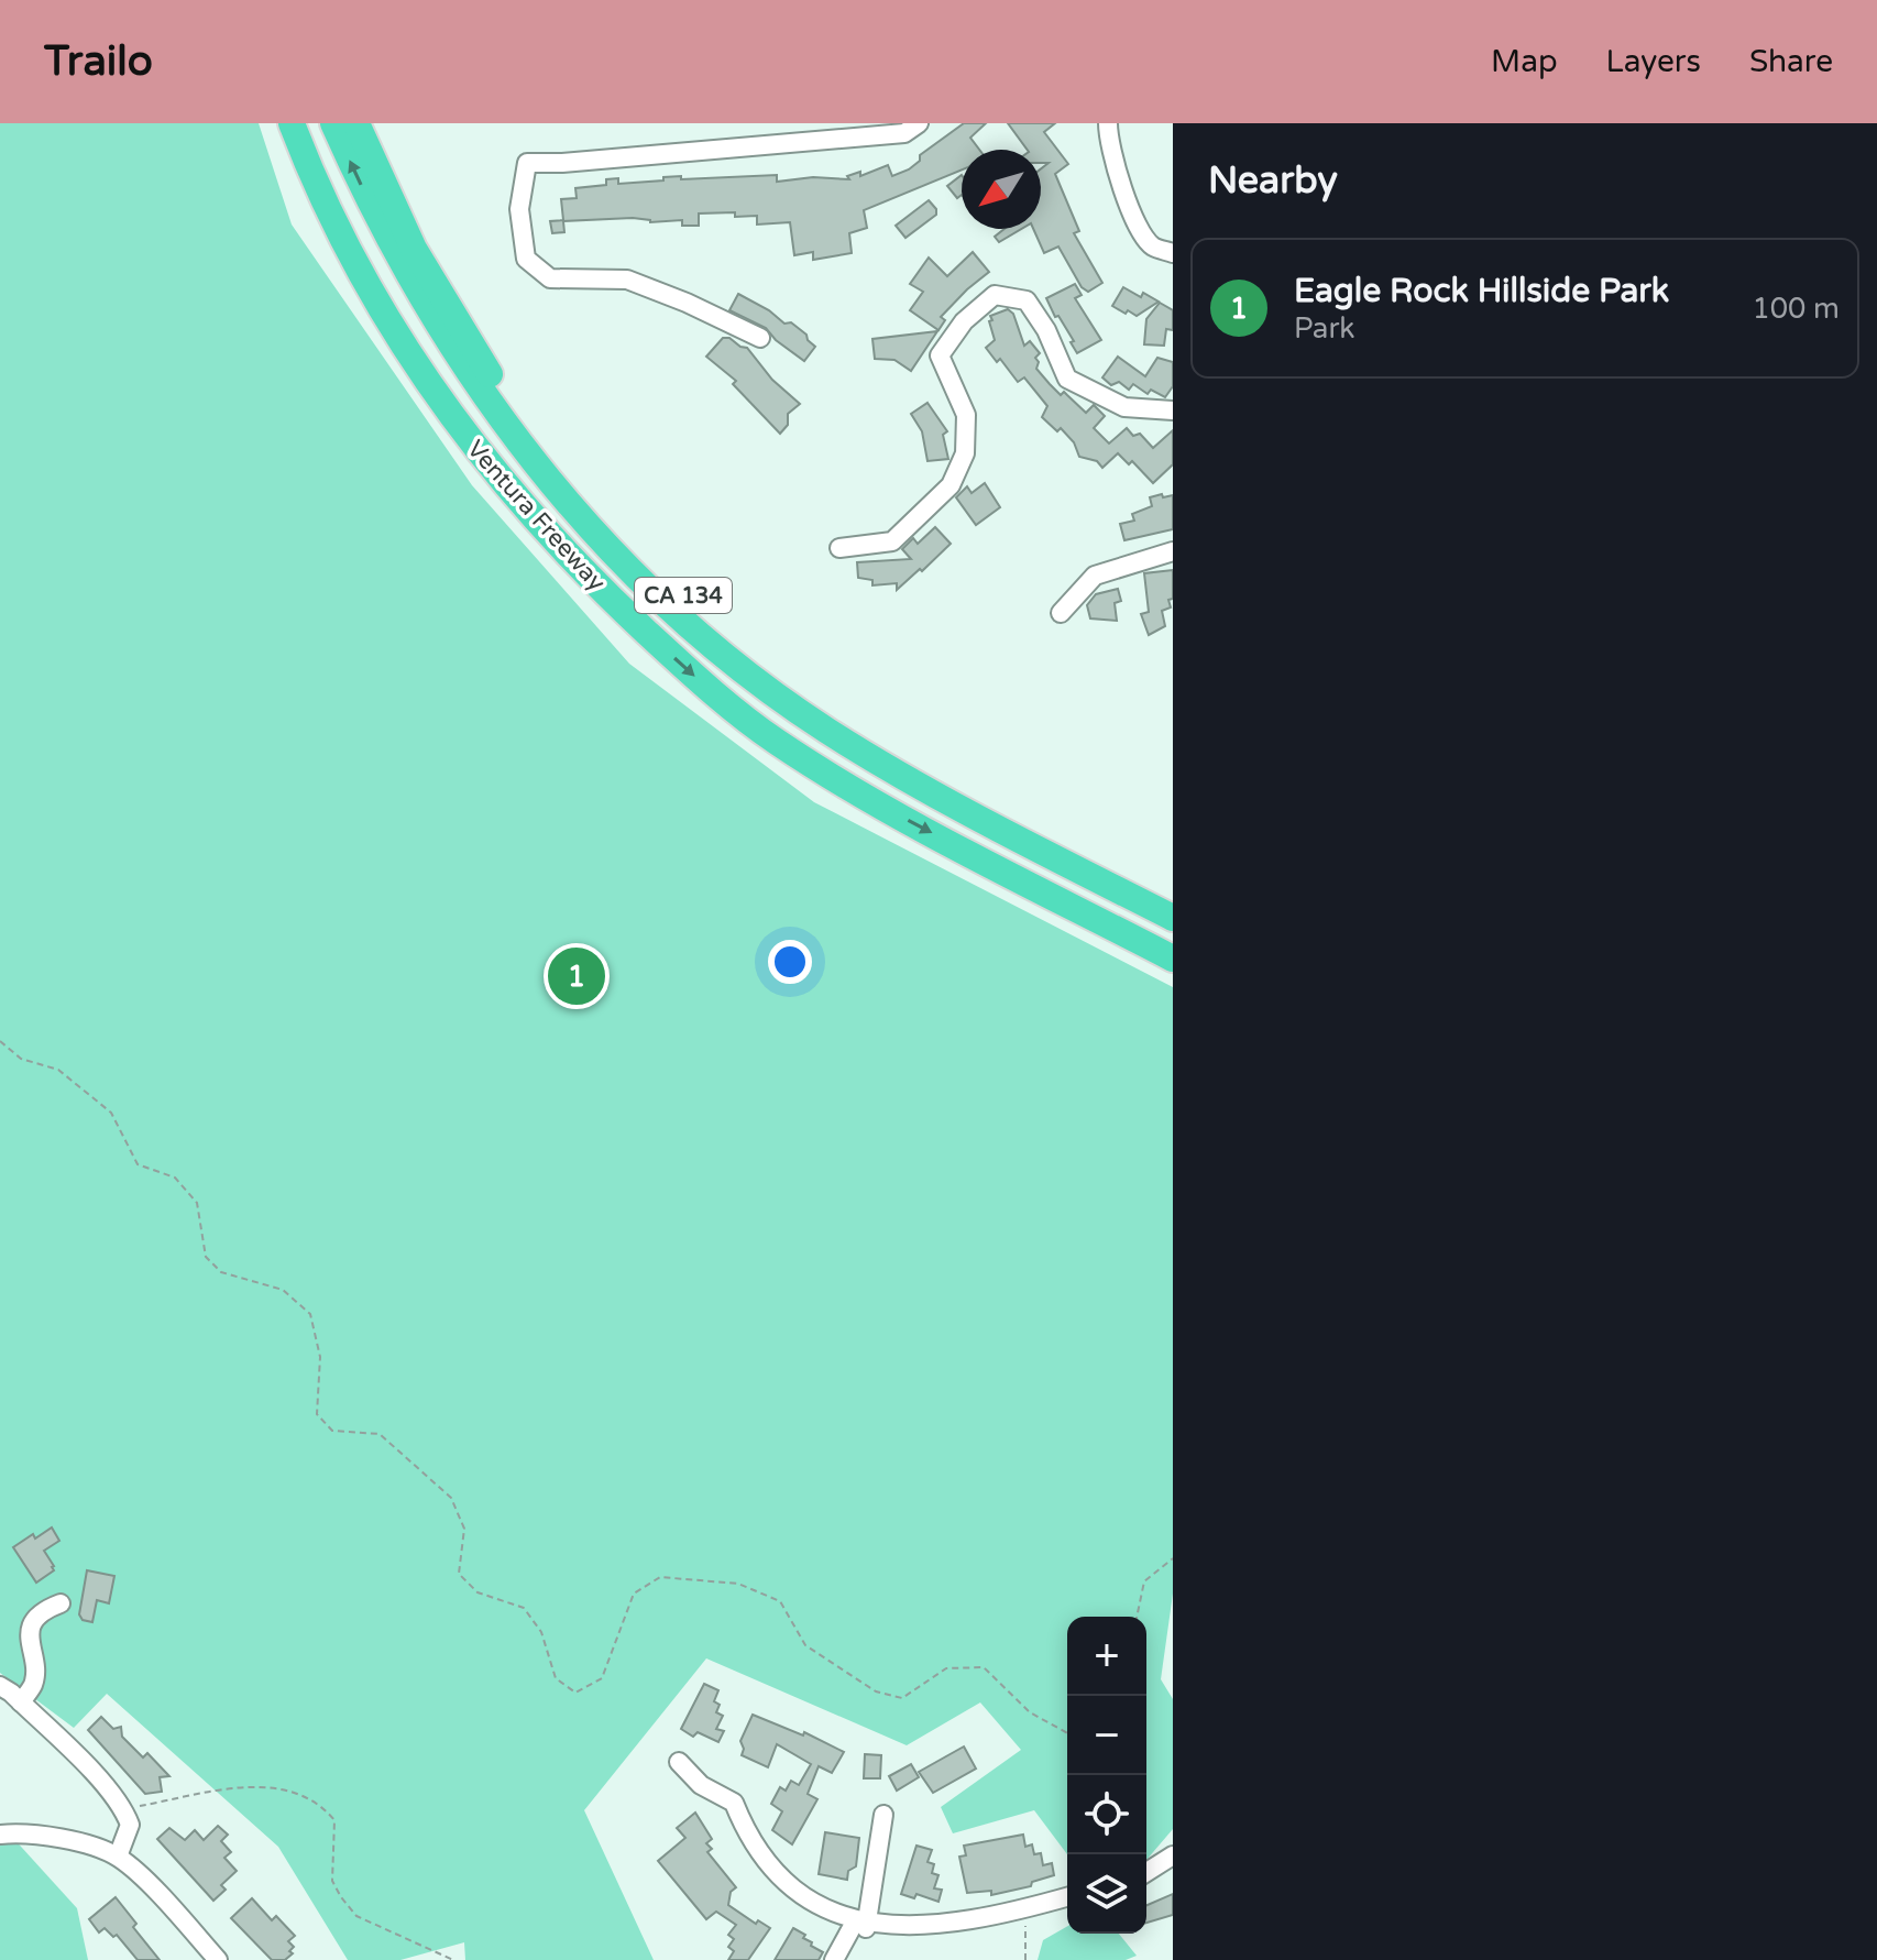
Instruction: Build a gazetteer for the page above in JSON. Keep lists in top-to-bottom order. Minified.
{"streets":{"highway":["Ventura Freeway","CA 134"]},"north":"bottom left","page":{"header":"Trailo","nav":["Map","Layers","Share"],"heading":"Nearby","list":[{"mark":"1","name":"Eagle Rock Hillside Park","note":"Park","value":"100 m"}],"pins":"1","map_buttons":["+","−"]}}
